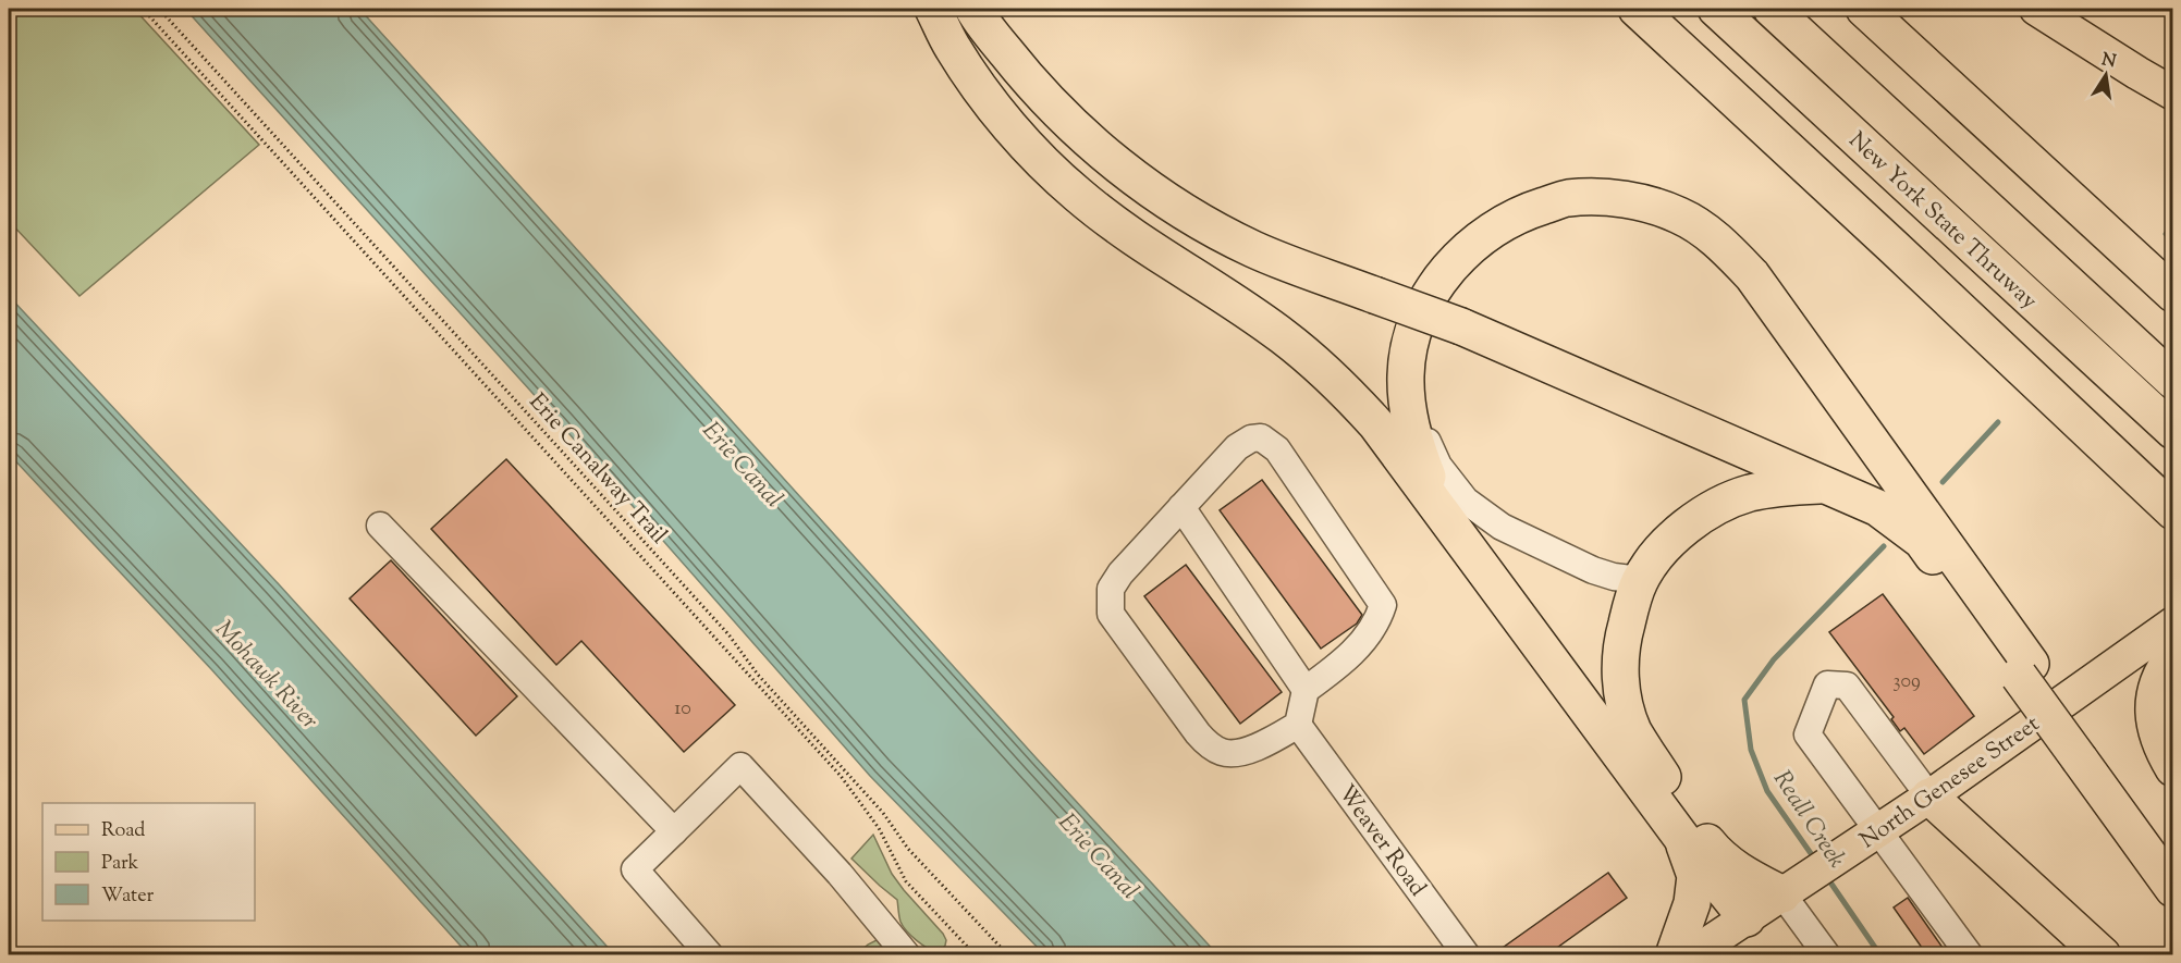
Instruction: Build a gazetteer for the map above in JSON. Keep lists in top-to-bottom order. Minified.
{"streets":{"highway":["New York State Thruway"],"main road":["North Genesee Street"],"street":["Weaver Road"],"path":["Erie Canalway Trail"]},"water":["Erie Canal","Mohawk River","Reall Creek"],"house_numbers":["309","10"],"legend":["Road","Park","Water"],"north":"top"}
